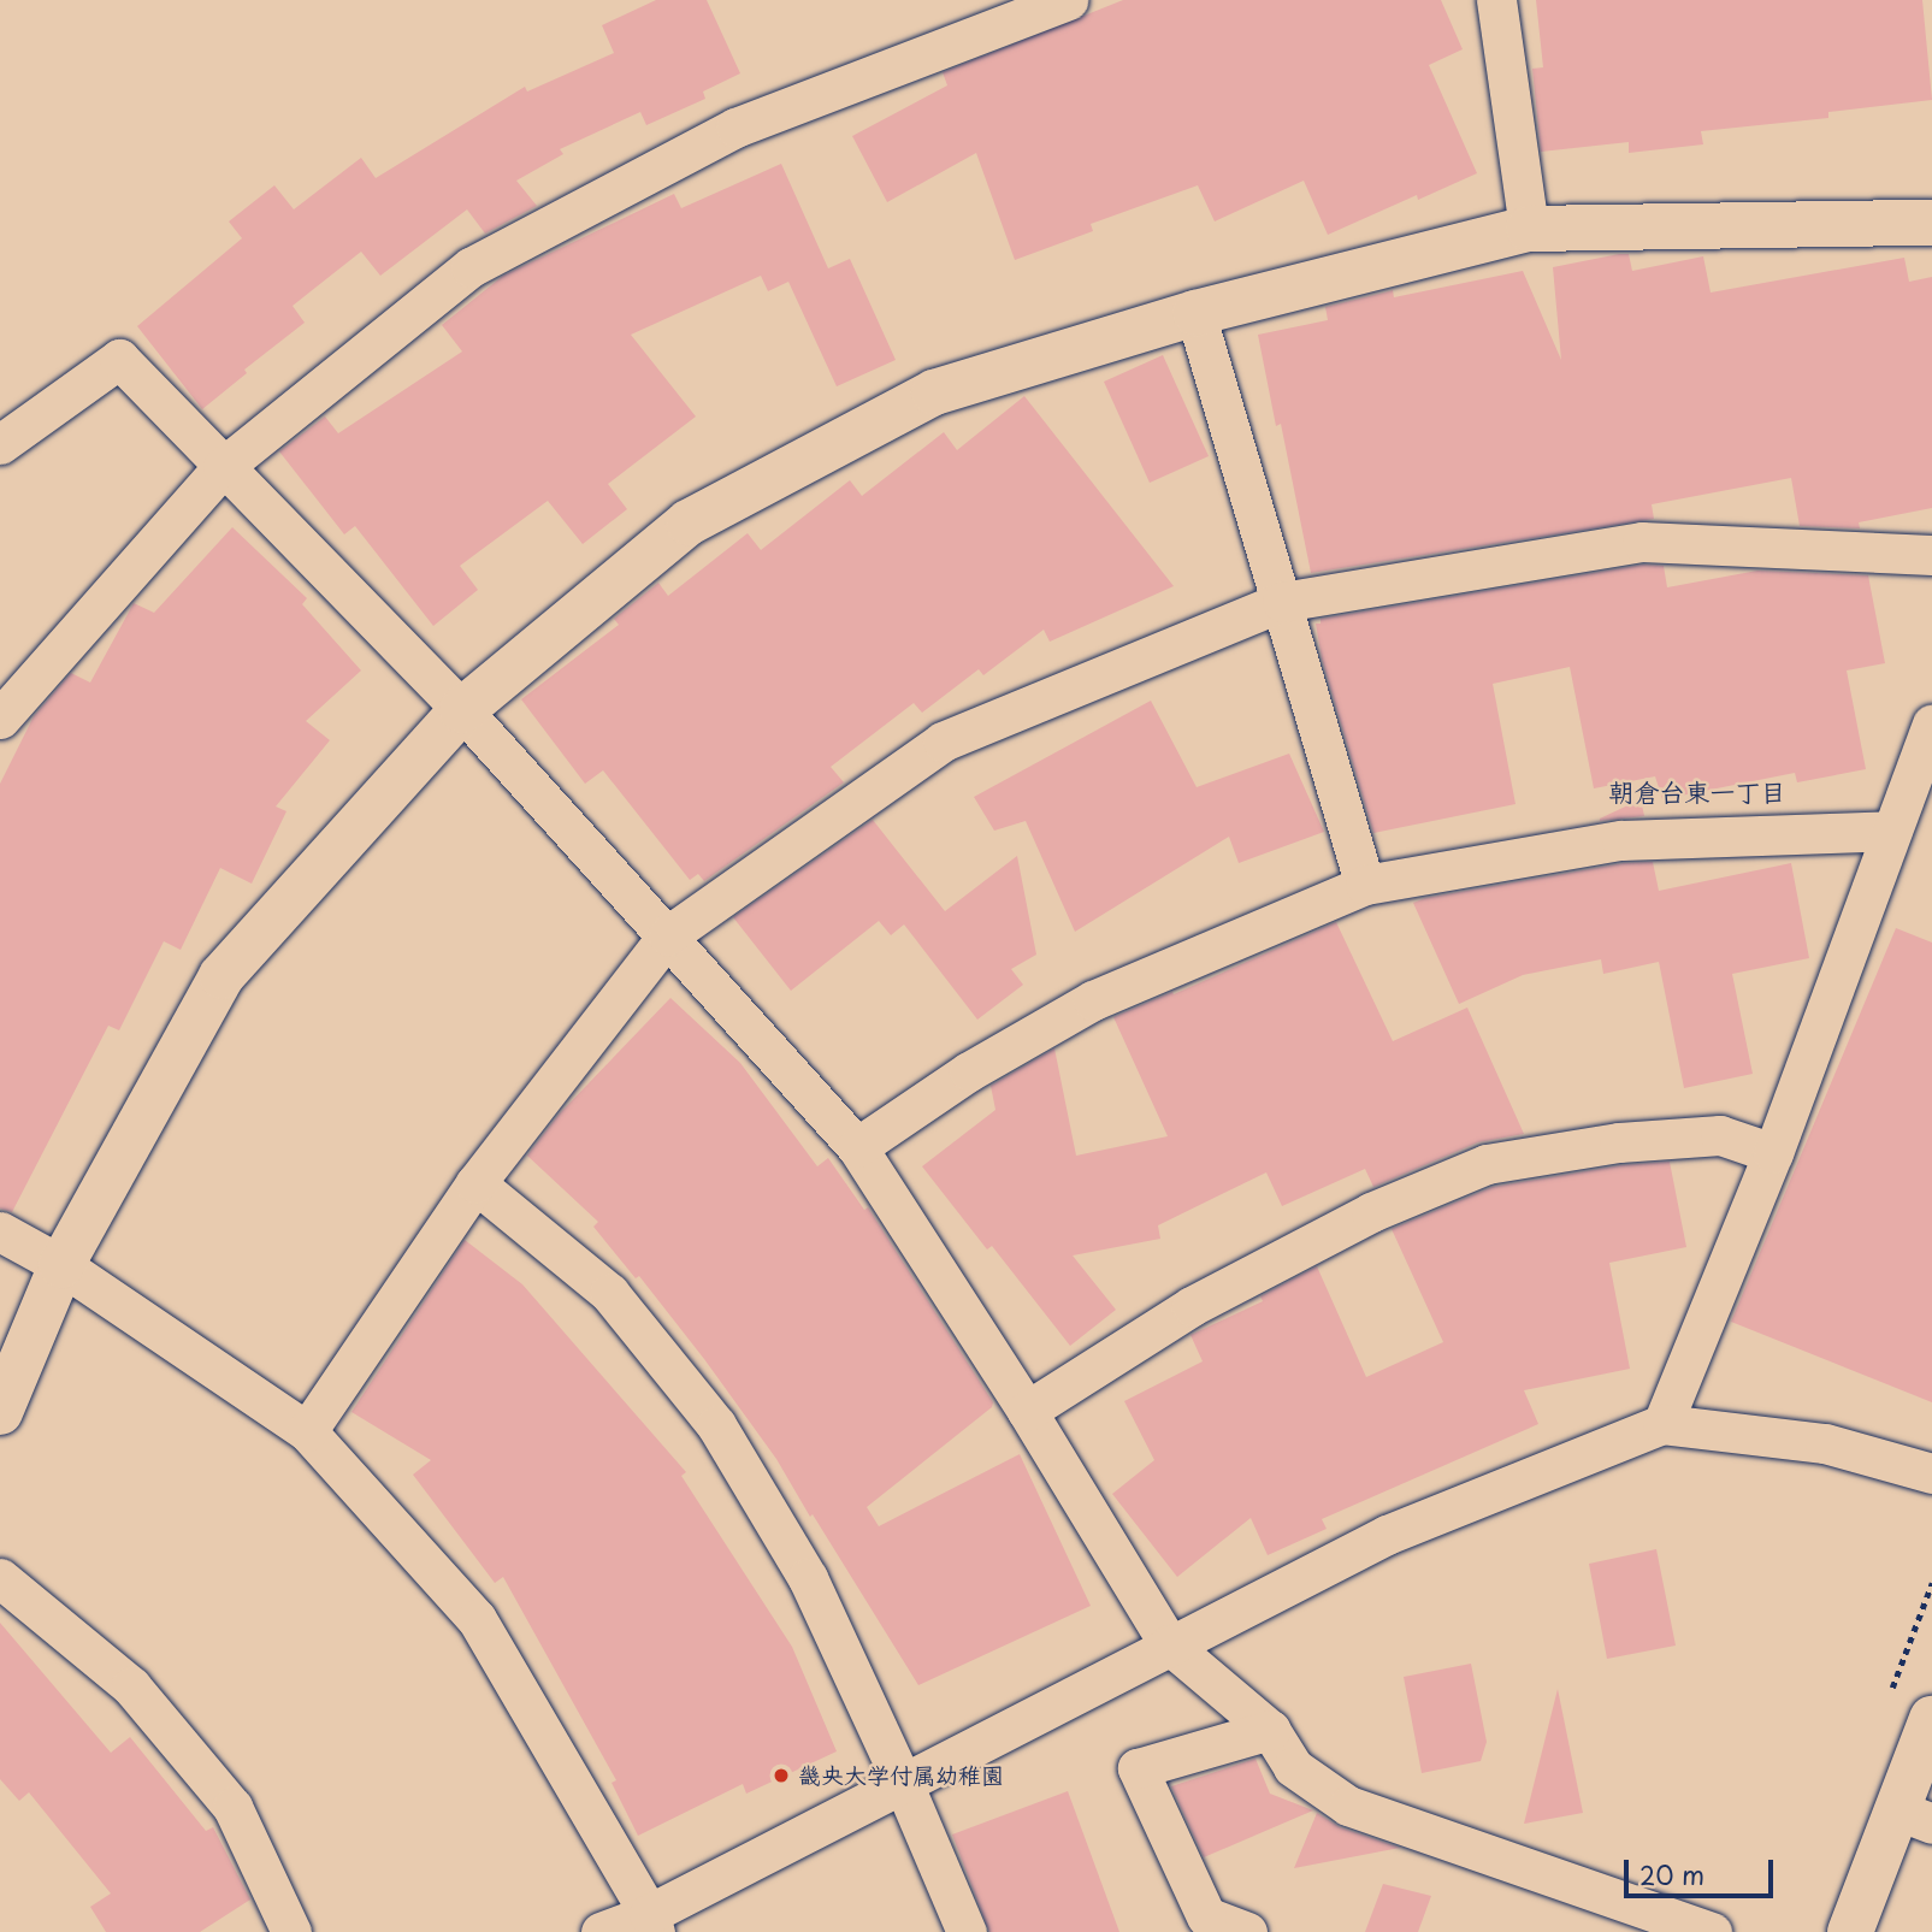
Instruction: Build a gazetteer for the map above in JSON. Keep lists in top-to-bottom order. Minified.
{"districts":["朝倉台東一丁目"],"places":["畿央大学付属幼稚園"],"scale_bar":"20 m"}
